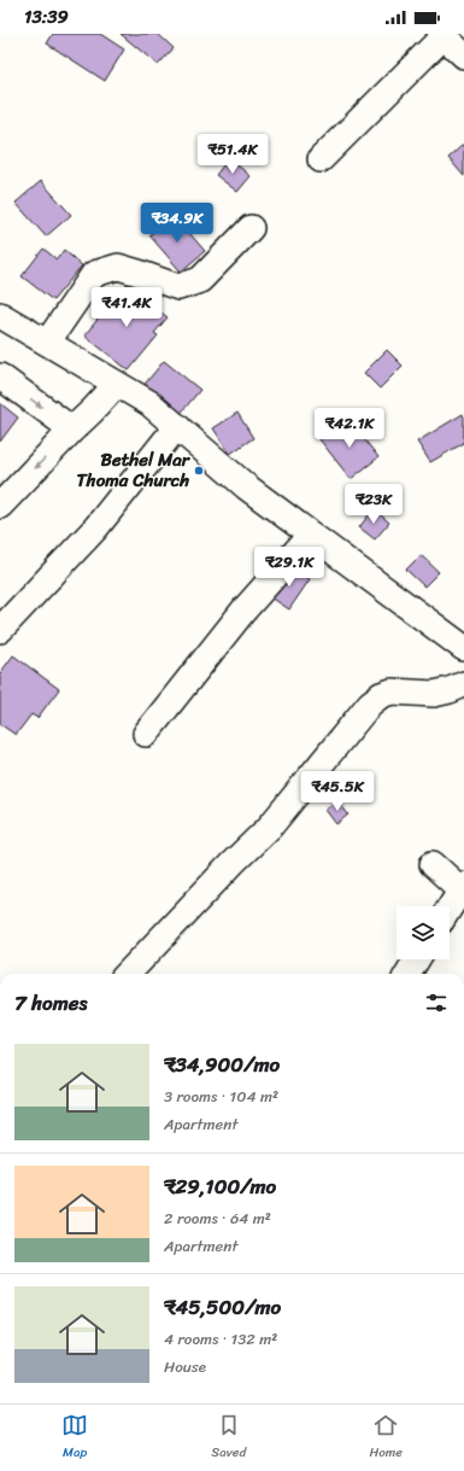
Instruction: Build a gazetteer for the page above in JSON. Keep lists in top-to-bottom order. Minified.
{"places":["Bethel Mar Thoma Church"],"page":{"status":"13:39","price":["₹51.4K","₹34.9K","₹41.4K","₹42.1K","₹23K","₹29.1K","₹45.5K"],"heading":"7 homes","list":[{"name":"₹34,900/mo","note":"3 rooms · 104 m² · Apartment"},{"name":"₹29,100/mo","note":"2 rooms · 64 m² · Apartment"},{"name":"₹45,500/mo","note":"4 rooms · 132 m² · House"}],"tabs":["Map","Saved","Home"]}}
